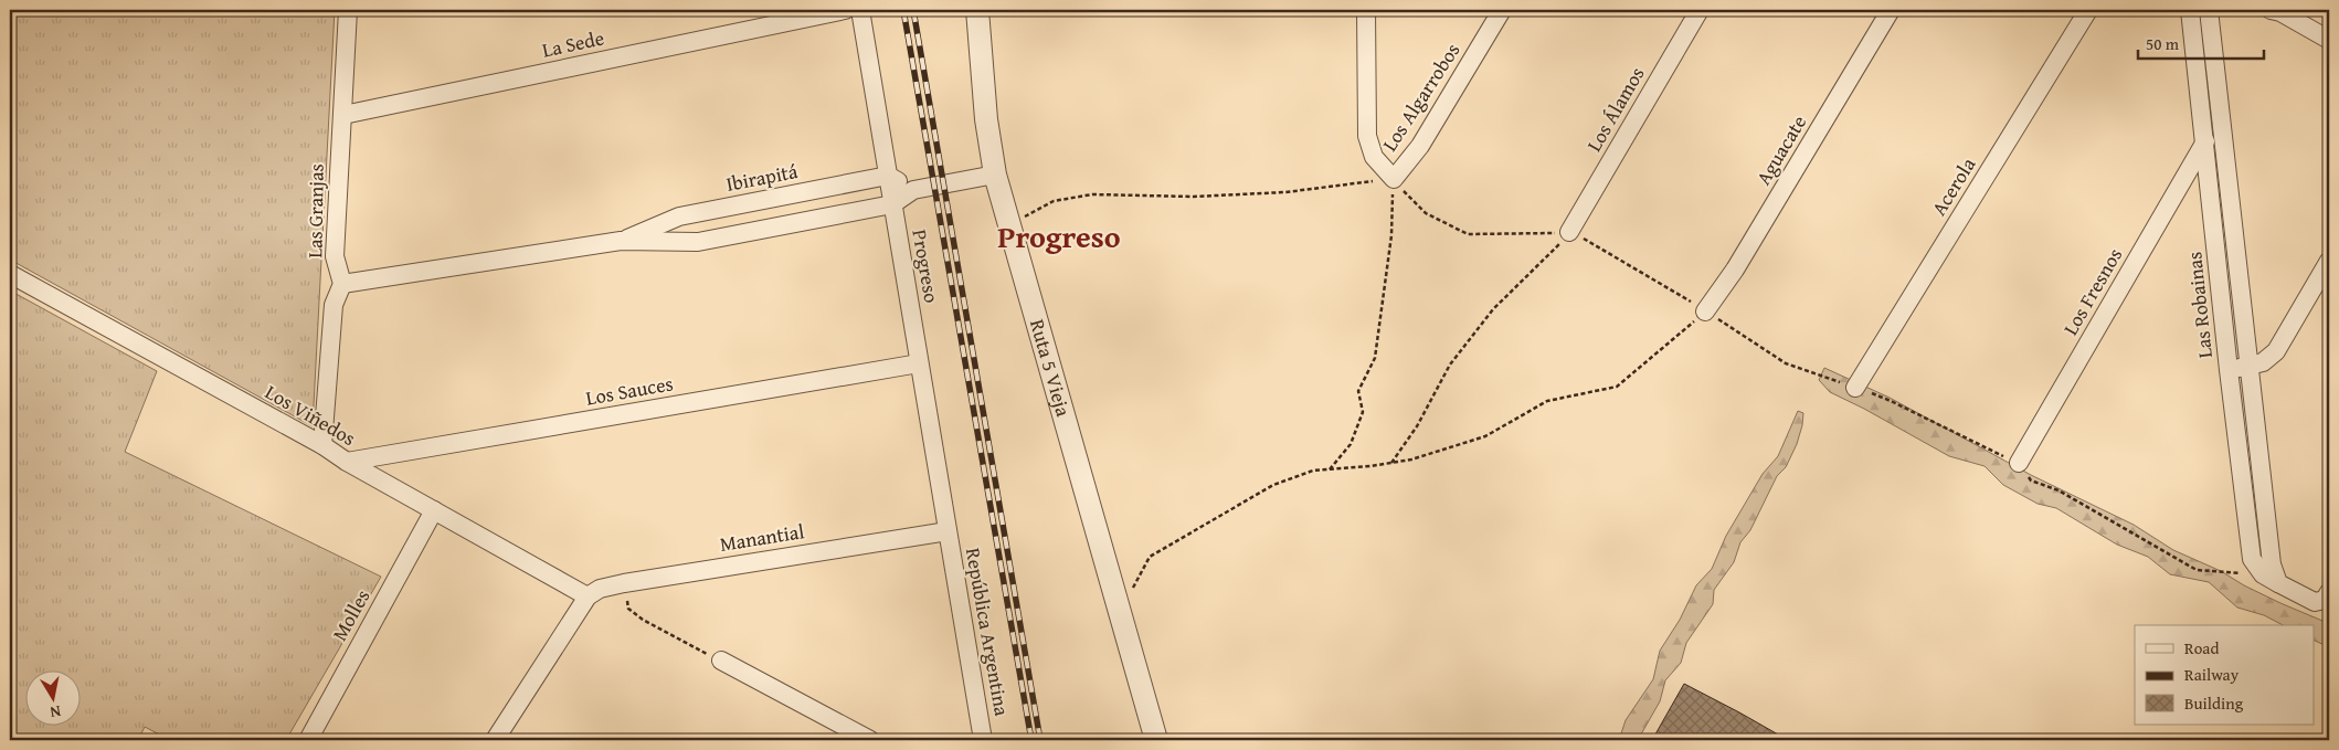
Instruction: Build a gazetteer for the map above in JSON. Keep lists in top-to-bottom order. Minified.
{"streets":{"street":["La Sede","Los Algarrobos","Los Álamos","Aguacate","Ibirapitá","Acerola","Las Granjas","Progreso","Los Fresnos","Las Robainas","Ruta 5 Vieja","Los Sauces","Los Viñedos","Manantial","Molles","República Argentina"]},"crossings":[["La Sede","Las Granjas"],["Ibirapitá","Las Granjas"],["Ibirapitá","Progreso"],["Ibirapitá","Ruta 5 Vieja"],["Progreso","Los Sauces"],["Progreso","Manantial"],["Progreso","República Argentina"],["Los Fresnos","Las Robainas"],["Los Sauces","Los Viñedos"],["Los Viñedos","Manantial"],["Los Viñedos","Molles"],["Manantial","República Argentina"]],"districts":["Progreso"],"legend":["Road","Railway","Building"],"scale_bar":"50 m","north":"bottom"}
